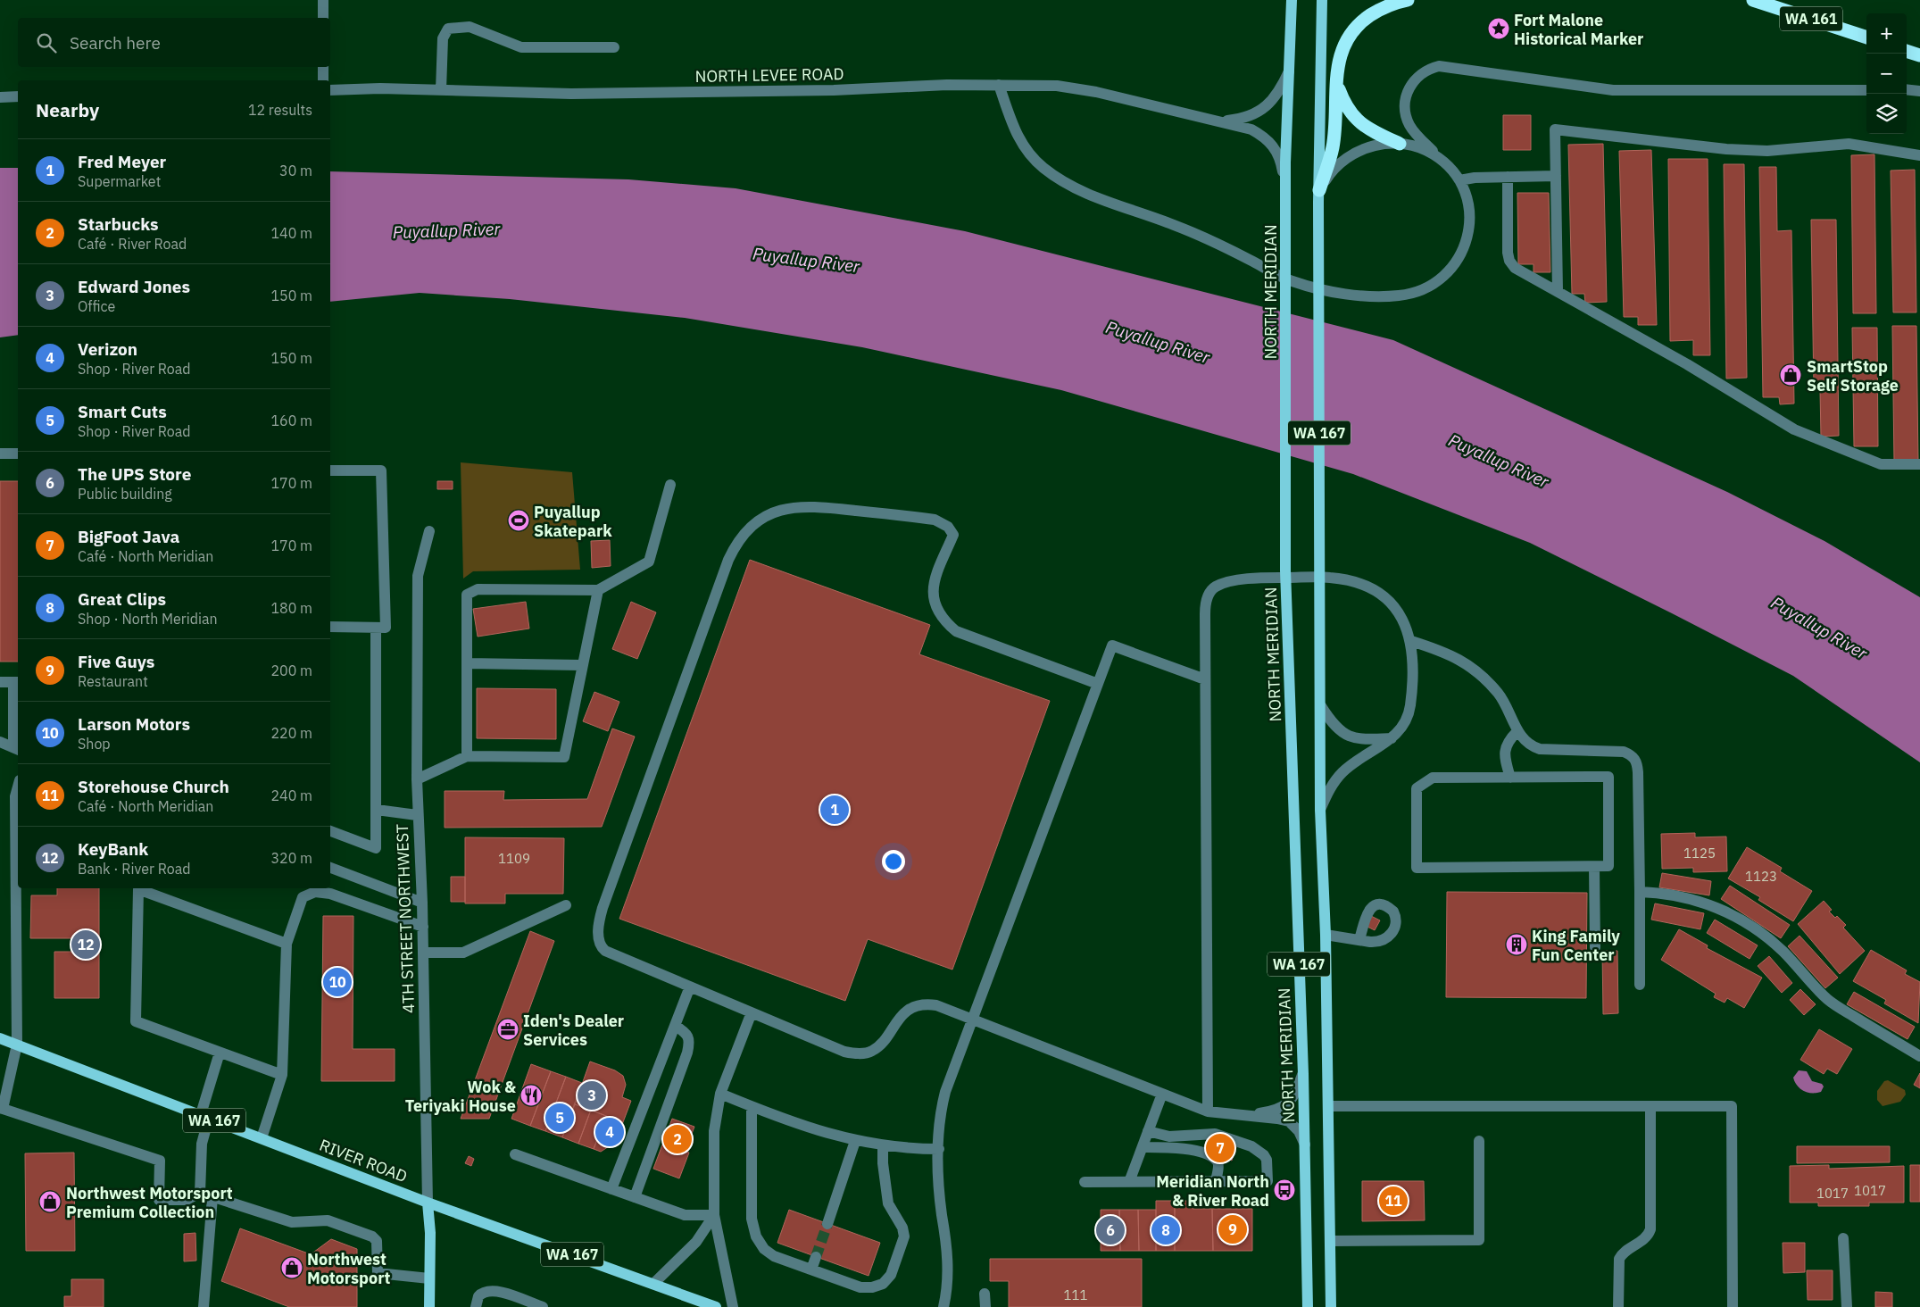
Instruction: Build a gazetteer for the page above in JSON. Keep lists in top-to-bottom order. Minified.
{"streets":{"highway":["WA 161","WA 167"],"main road":["NORTH MERIDIAN","4TH STREET NORTHWEST","RIVER ROAD"],"street":["NORTH LEVEE ROAD"]},"crossings":[["4TH STREET NORTHWEST","RIVER ROAD"]],"water":["Puyallup River"],"places":{"place":["Fort Malone Historical Marker"],"shop":["SmartStop Self Storage","Northwest Motorsport Premium Collection","Northwest Motorsport"],"sports":["Puyallup Skatepark"],"building":["King Family Fun Center"],"office":["Iden's Dealer Services"],"restaurant":["Wok & Teriyaki House"],"bus stop":["Meridian North & River Road"]},"house_numbers":["1125","1109","1123","1017","1017","111"],"page":{"map_buttons":["+","−"],"search":"Search here","heading":["Nearby","12 results"],"list":[{"mark":"1","name":"Fred Meyer","note":"Supermarket","value":"30 m"},{"mark":"2","name":"Starbucks","note":"Café · River Road","value":"140 m"},{"mark":"3","name":"Edward Jones","note":"Office","value":"150 m"},{"mark":"4","name":"Verizon","note":"Shop · River Road","value":"150 m"},{"mark":"5","name":"Smart Cuts","note":"Shop · River Road","value":"160 m"},{"mark":"6","name":"The UPS Store","note":"Public building","value":"170 m"},{"mark":"7","name":"BigFoot Java","note":"Café · North Meridian","value":"170 m"},{"mark":"8","name":"Great Clips","note":"Shop · North Meridian","value":"180 m"},{"mark":"9","name":"Five Guys","note":"Restaurant","value":"200 m"},{"mark":"10","name":"Larson Motors","note":"Shop","value":"220 m"},{"mark":"11","name":"Storehouse Church","note":"Café · North Meridian","value":"240 m"},{"mark":"12","name":"KeyBank","note":"Bank · River Road","value":"320 m"}],"pins":["1","12","10","3","5","4","2","7","11","9","6","8"]}}
